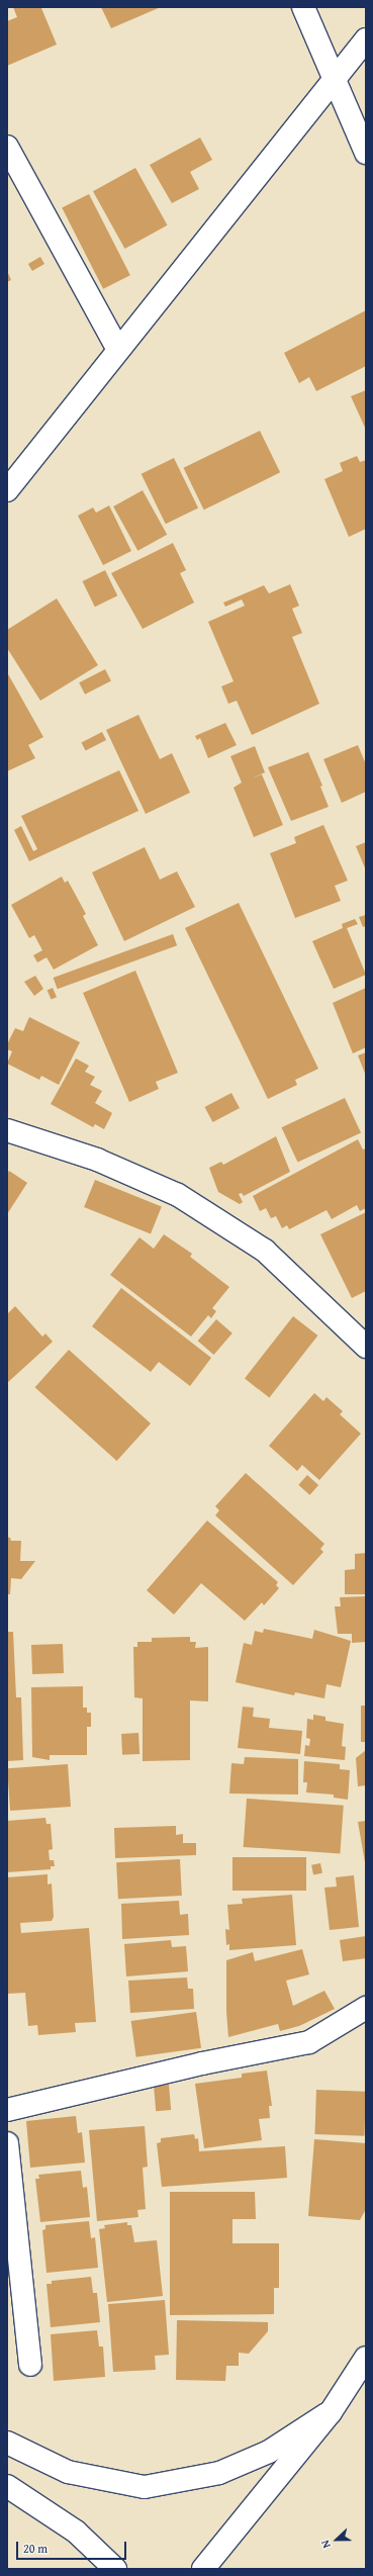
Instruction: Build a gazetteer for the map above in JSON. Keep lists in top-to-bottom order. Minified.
{"scale_bar":"20 m","north":"left"}
